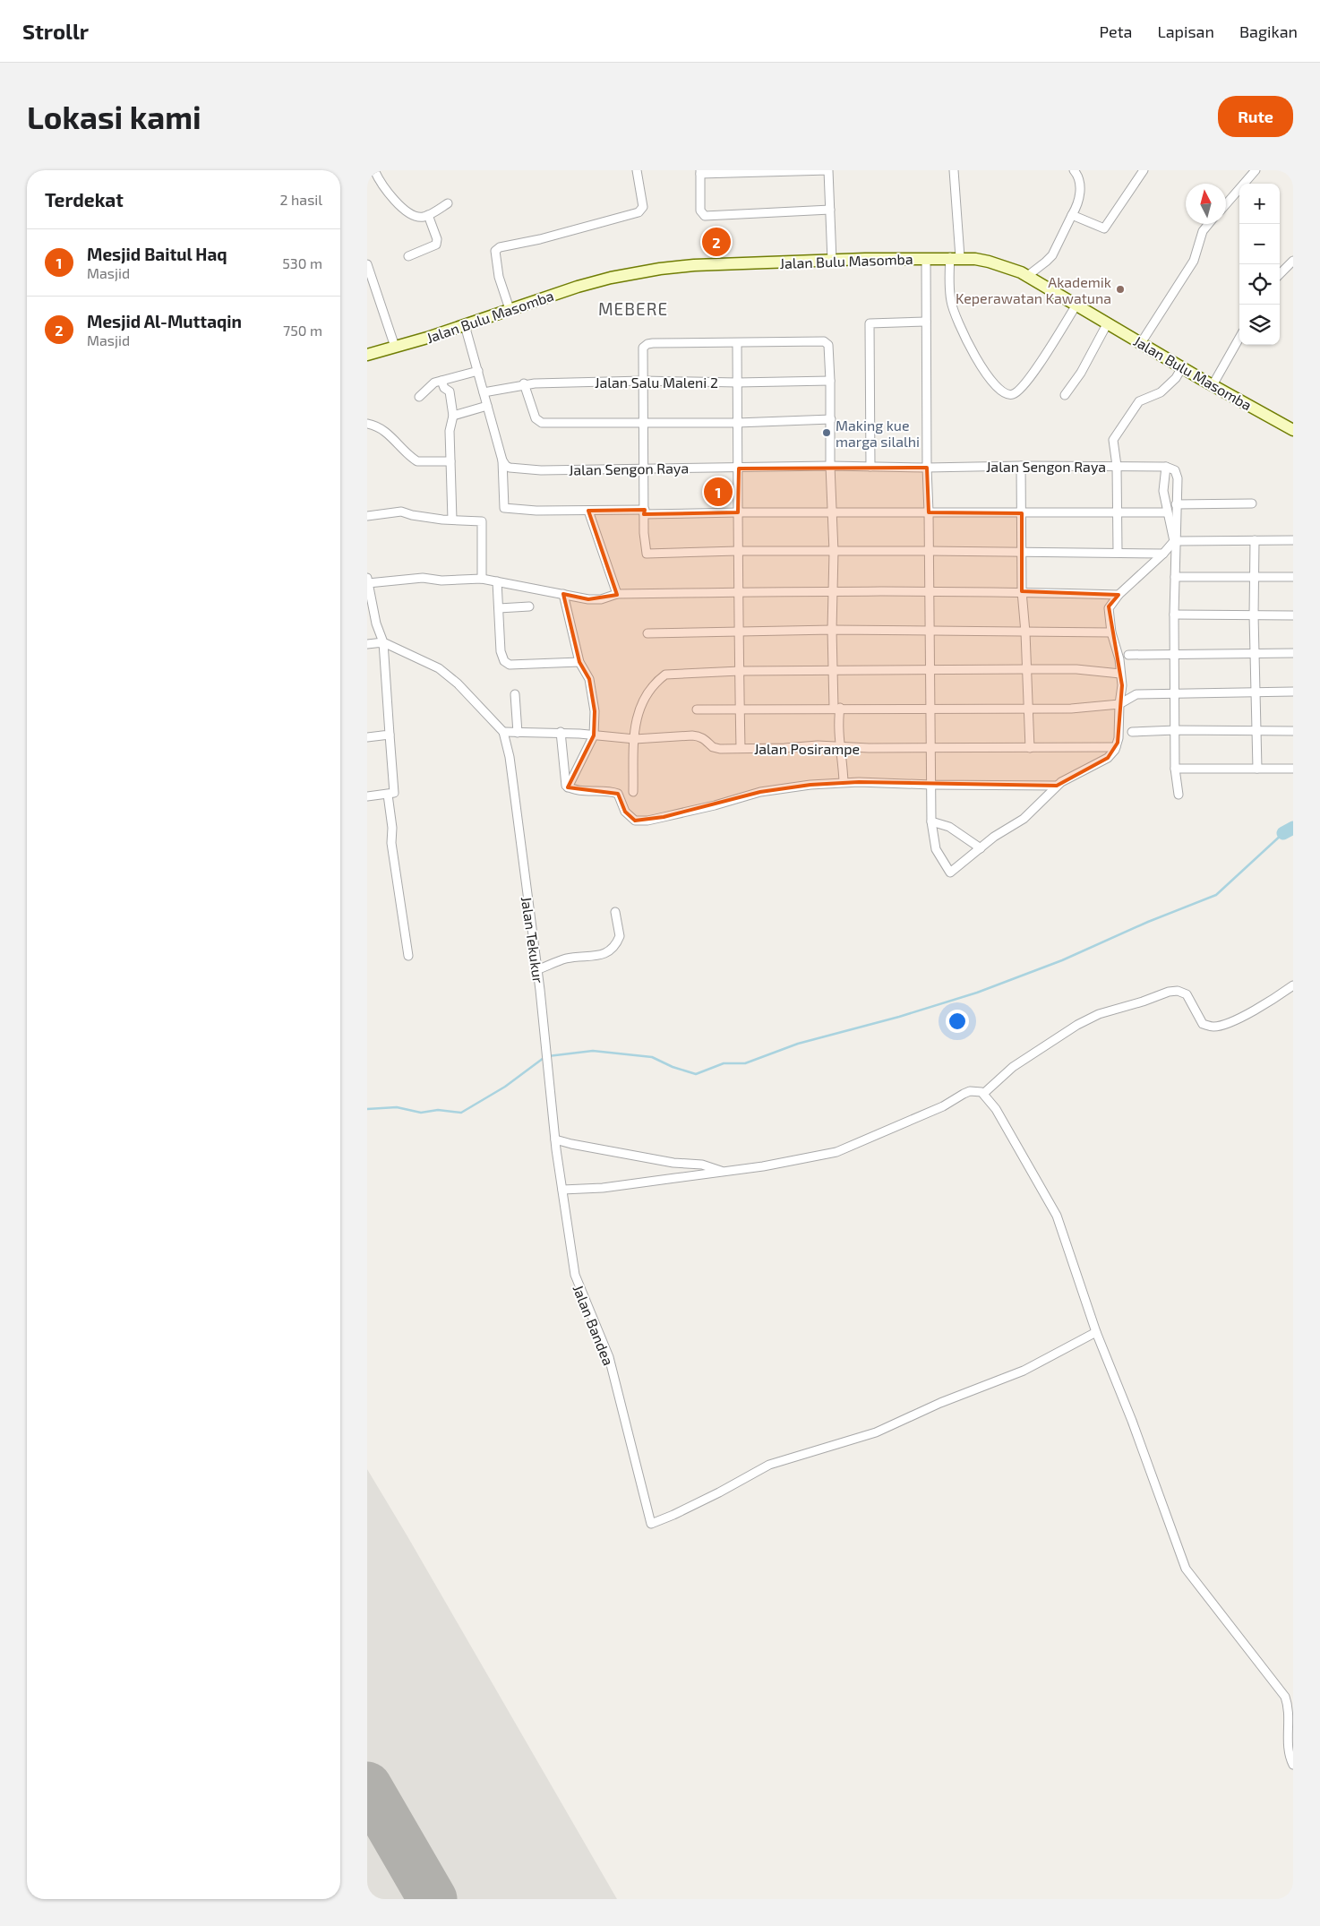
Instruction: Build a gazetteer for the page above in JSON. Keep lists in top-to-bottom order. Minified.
{"streets":{"street":["Jalan Bulu Masomba","Jalan Salu Maleni 2","Jalan Sengon Raya","Jalan Posirampe","Jalan Tekukur","Jalan Bandea"]},"crossings":[["Jalan Posirampe","Jalan Tekukur"],["Jalan Tekukur","Jalan Bandea"]],"districts":["MEBERE"],"places":["Akademik Keperawatan Kawatuna","Making kue marga silalhi"],"north":"top","page":{"header":"Strollr","nav":["Peta","Lapisan","Bagikan"],"buttons":"Rute","title":"Lokasi kami","heading":["Terdekat","2 hasil"],"map_buttons":["+","−"],"pins":["2","1"],"list":[{"mark":"1","name":"Mesjid Baitul Haq","note":"Masjid","value":"530 m"},{"mark":"2","name":"Mesjid Al-Muttaqin","note":"Masjid","value":"750 m"}]}}
